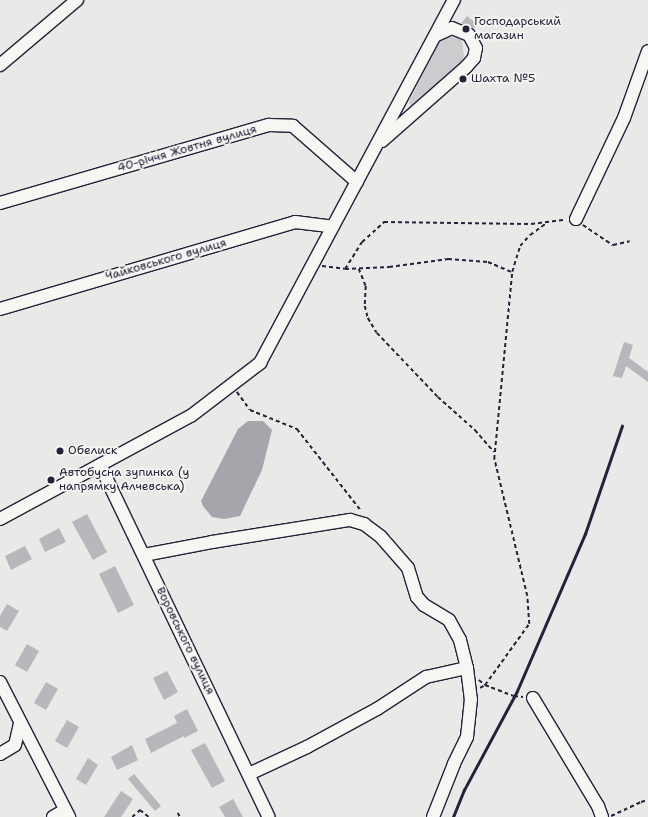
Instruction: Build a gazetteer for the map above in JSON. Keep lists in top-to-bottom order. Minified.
{"streets":{"street":["40-річчя Жовтня вулиця","Чайковського вулиця","Воровського вулиця"]},"places":["Господарський магазин","Шахта №5","Обелиск","Автобусна зупинка (у напрямку Алчевська)"]}
